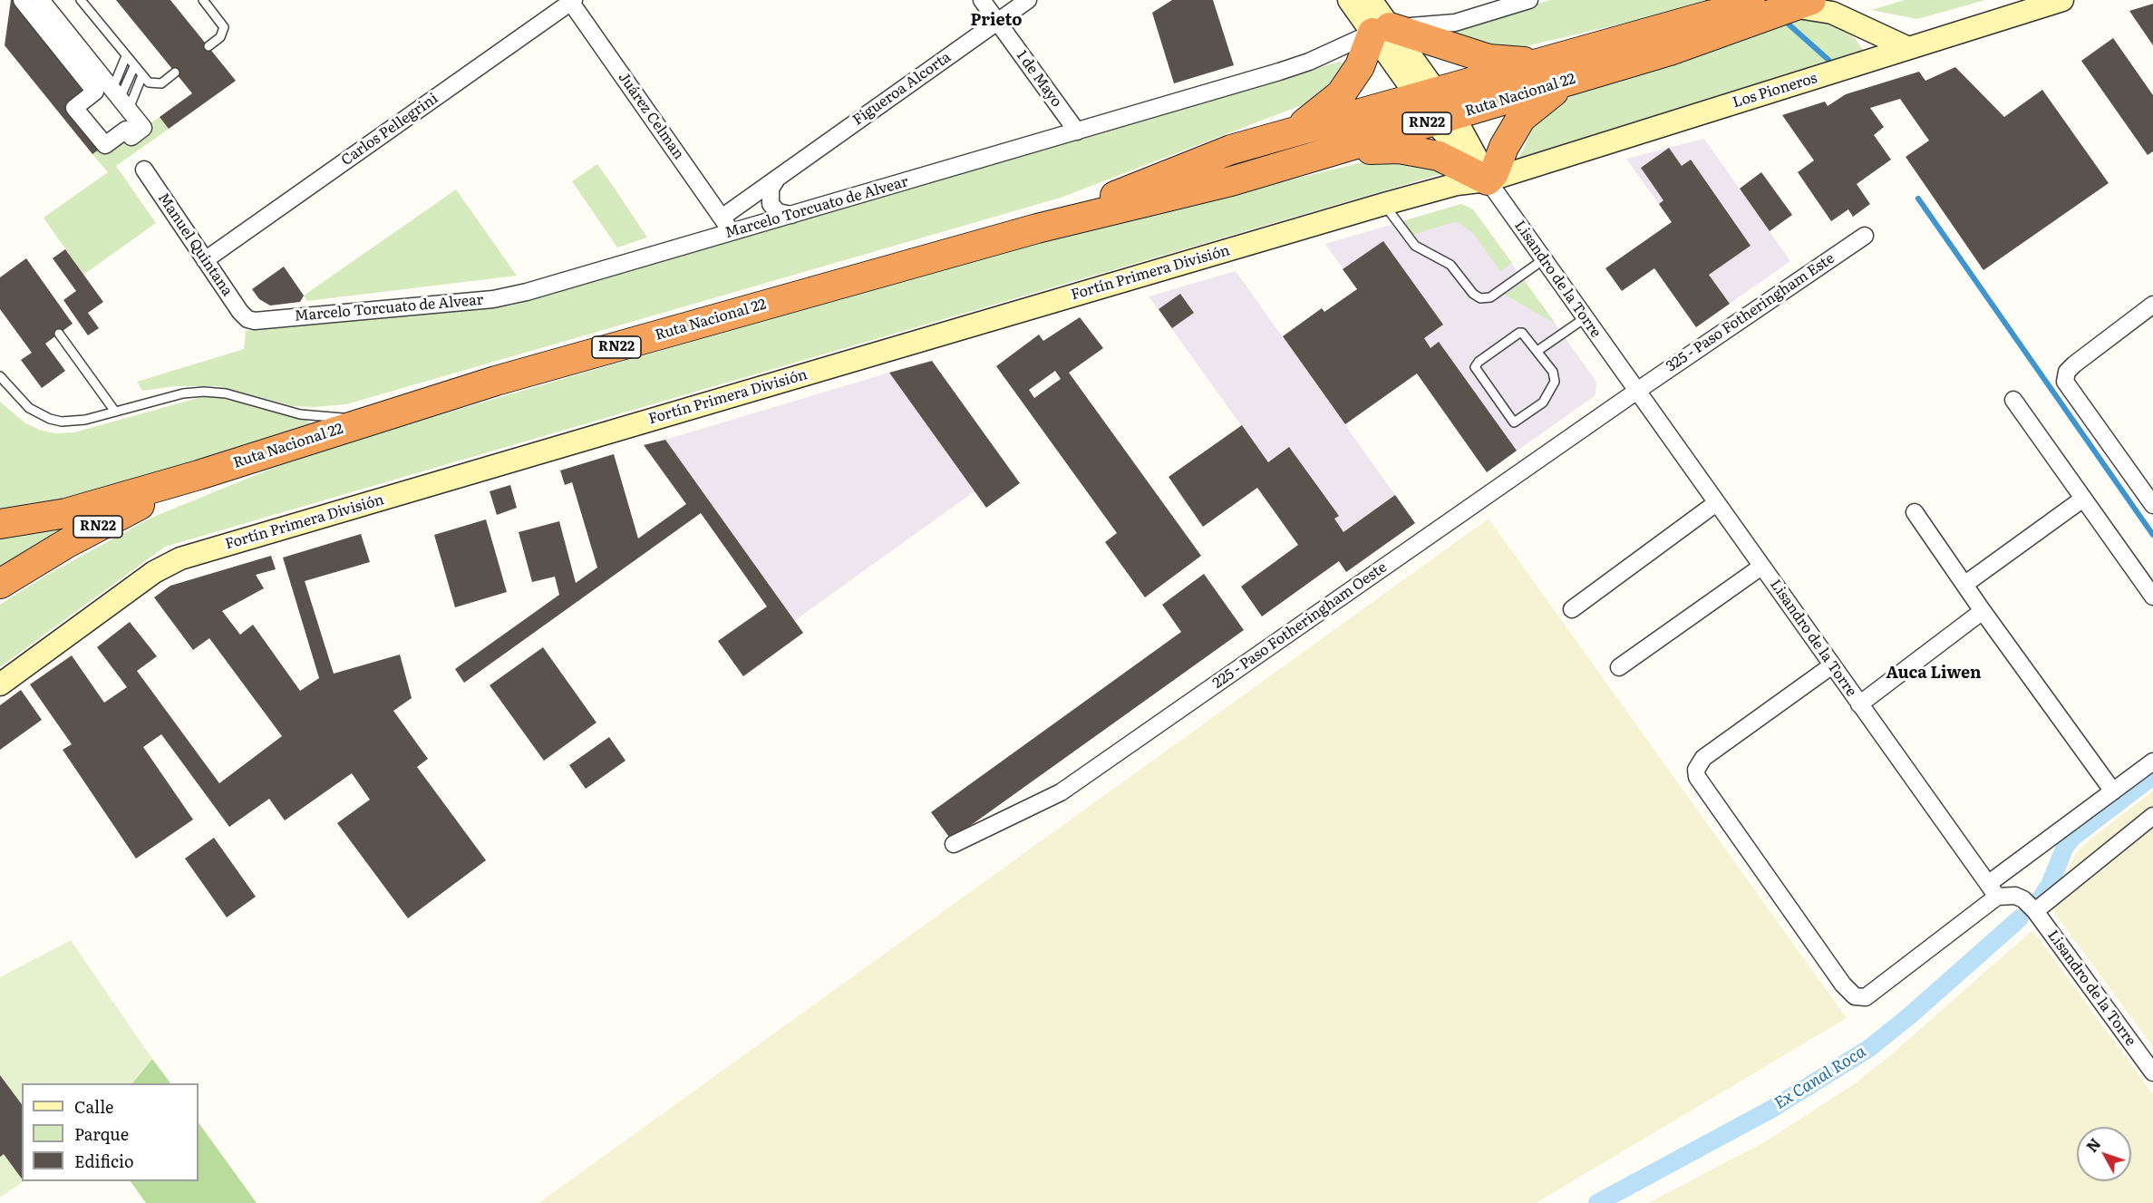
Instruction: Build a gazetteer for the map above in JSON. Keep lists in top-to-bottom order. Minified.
{"streets":{"highway":["Ruta Nacional 22","RN22"],"street":["1 de Mayo","Figueroa Alcorta","Los Pioneros","Juárez Celman","Carlos Pellegrini","Marcelo Torcuato de Alvear","Manuel Quintana","Fortín Primera División","Lisandro de la Torre","325 - Paso Fotheringham Este","225 - Paso Fotheringham Oeste"]},"crossings":[["1 de Mayo","Figueroa Alcorta"],["1 de Mayo","Marcelo Torcuato de Alvear"],["Figueroa Alcorta","Juárez Celman"],["Los Pioneros","Fortín Primera División"],["Los Pioneros","Lisandro de la Torre"],["Juárez Celman","Carlos Pellegrini"],["Juárez Celman","Marcelo Torcuato de Alvear"],["Carlos Pellegrini","Manuel Quintana"],["Marcelo Torcuato de Alvear","Manuel Quintana"],["Fortín Primera División","Lisandro de la Torre"],["Lisandro de la Torre","325 - Paso Fotheringham Este"],["Lisandro de la Torre","225 - Paso Fotheringham Oeste"],["325 - Paso Fotheringham Este","225 - Paso Fotheringham Oeste"]],"districts":["Prieto","Auca Liwen"],"water":["Ex Canal Roca"],"legend":["Calle","Parque","Edificio"],"north":"top left"}
